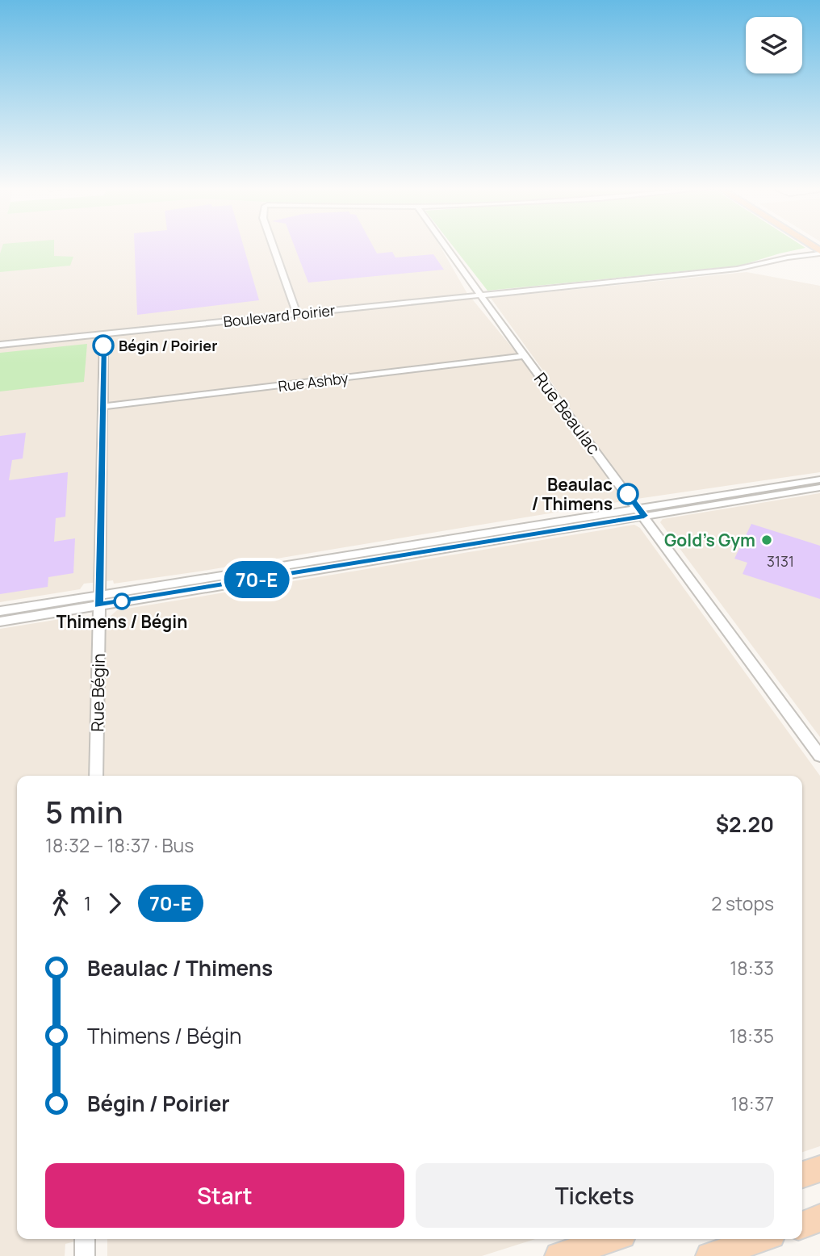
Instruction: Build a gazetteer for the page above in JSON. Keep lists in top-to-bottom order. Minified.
{"streets":{"street":["Boulevard Poirier","Rue Ashby","Rue Beaulac","Rue Bégin"]},"crossings":[["Boulevard Poirier","Rue Beaulac"],["Boulevard Poirier","Rue Bégin"],["Rue Ashby","Rue Beaulac"],["Rue Ashby","Rue Bégin"]],"places":["Bégin / Poirier","Beaulac / Thimens","Gold's Gym","Thimens / Bégin"],"lines":["bus line 70-E"],"house_numbers":["3131"],"page":{"on_map":"70-E","heading":["5 min","18:32 – 18:37 · Bus","$2.20"],"legs":["1","70-E","2 stops"],"list":[{"name":"Beaulac / Thimens","value":"18:33"},{"name":"Thimens / Bégin","value":"18:35"},{"name":"Bégin / Poirier","value":"18:37"}],"buttons":["Start","Tickets"]}}
